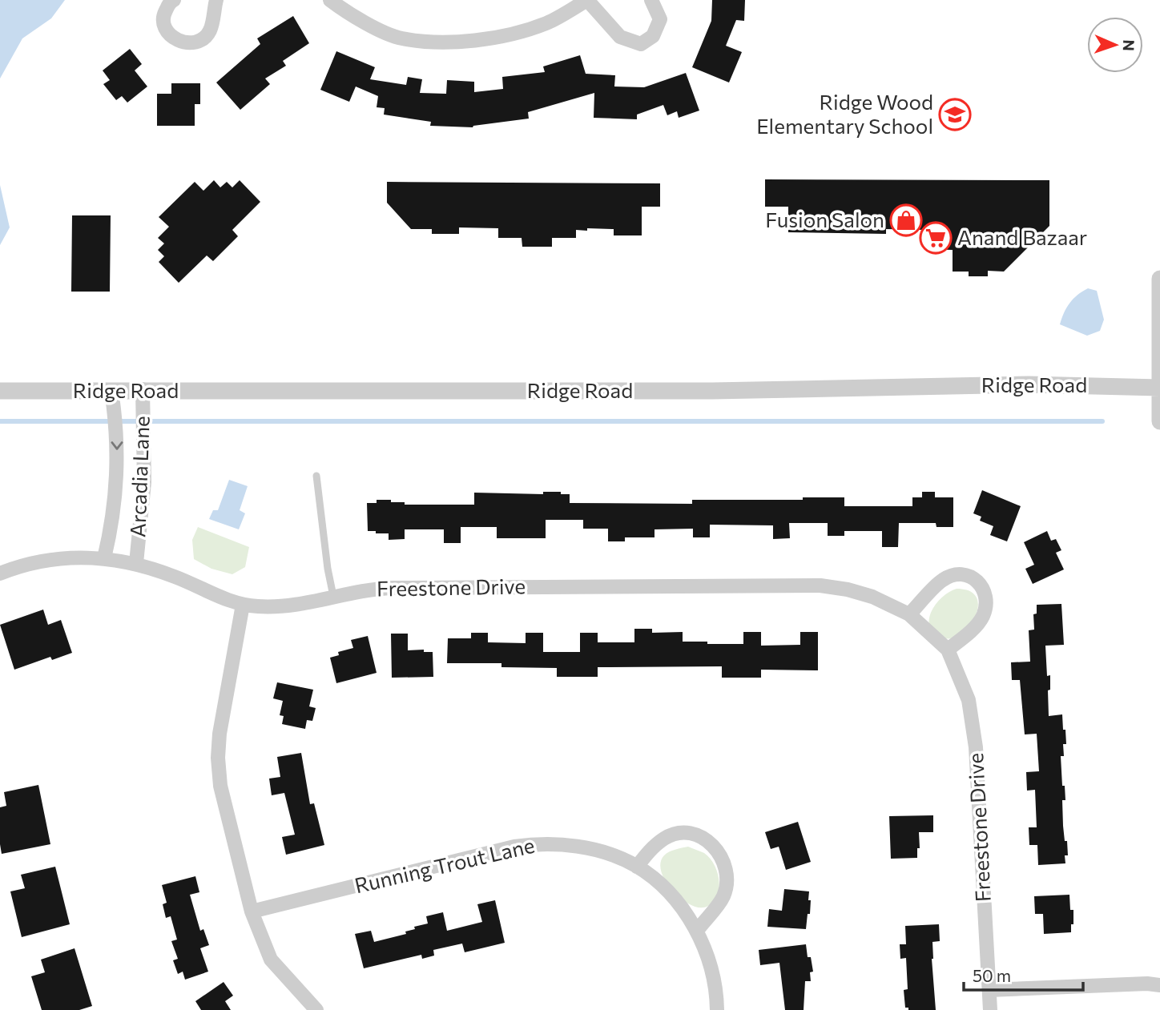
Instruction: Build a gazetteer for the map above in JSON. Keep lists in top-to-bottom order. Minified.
{"streets":{"street":["Ridge Road","Arcadia Lane","Freestone Drive","Running Trout Lane"]},"crossings":[["Ridge Road","Arcadia Lane"],["Arcadia Lane","Freestone Drive"]],"places":{"school or university":["Ridge Wood Elementary School"],"shop":["Fusion Salon"],"supermarket":["Anand Bazaar"]},"scale_bar":"50 m","north":"right"}
